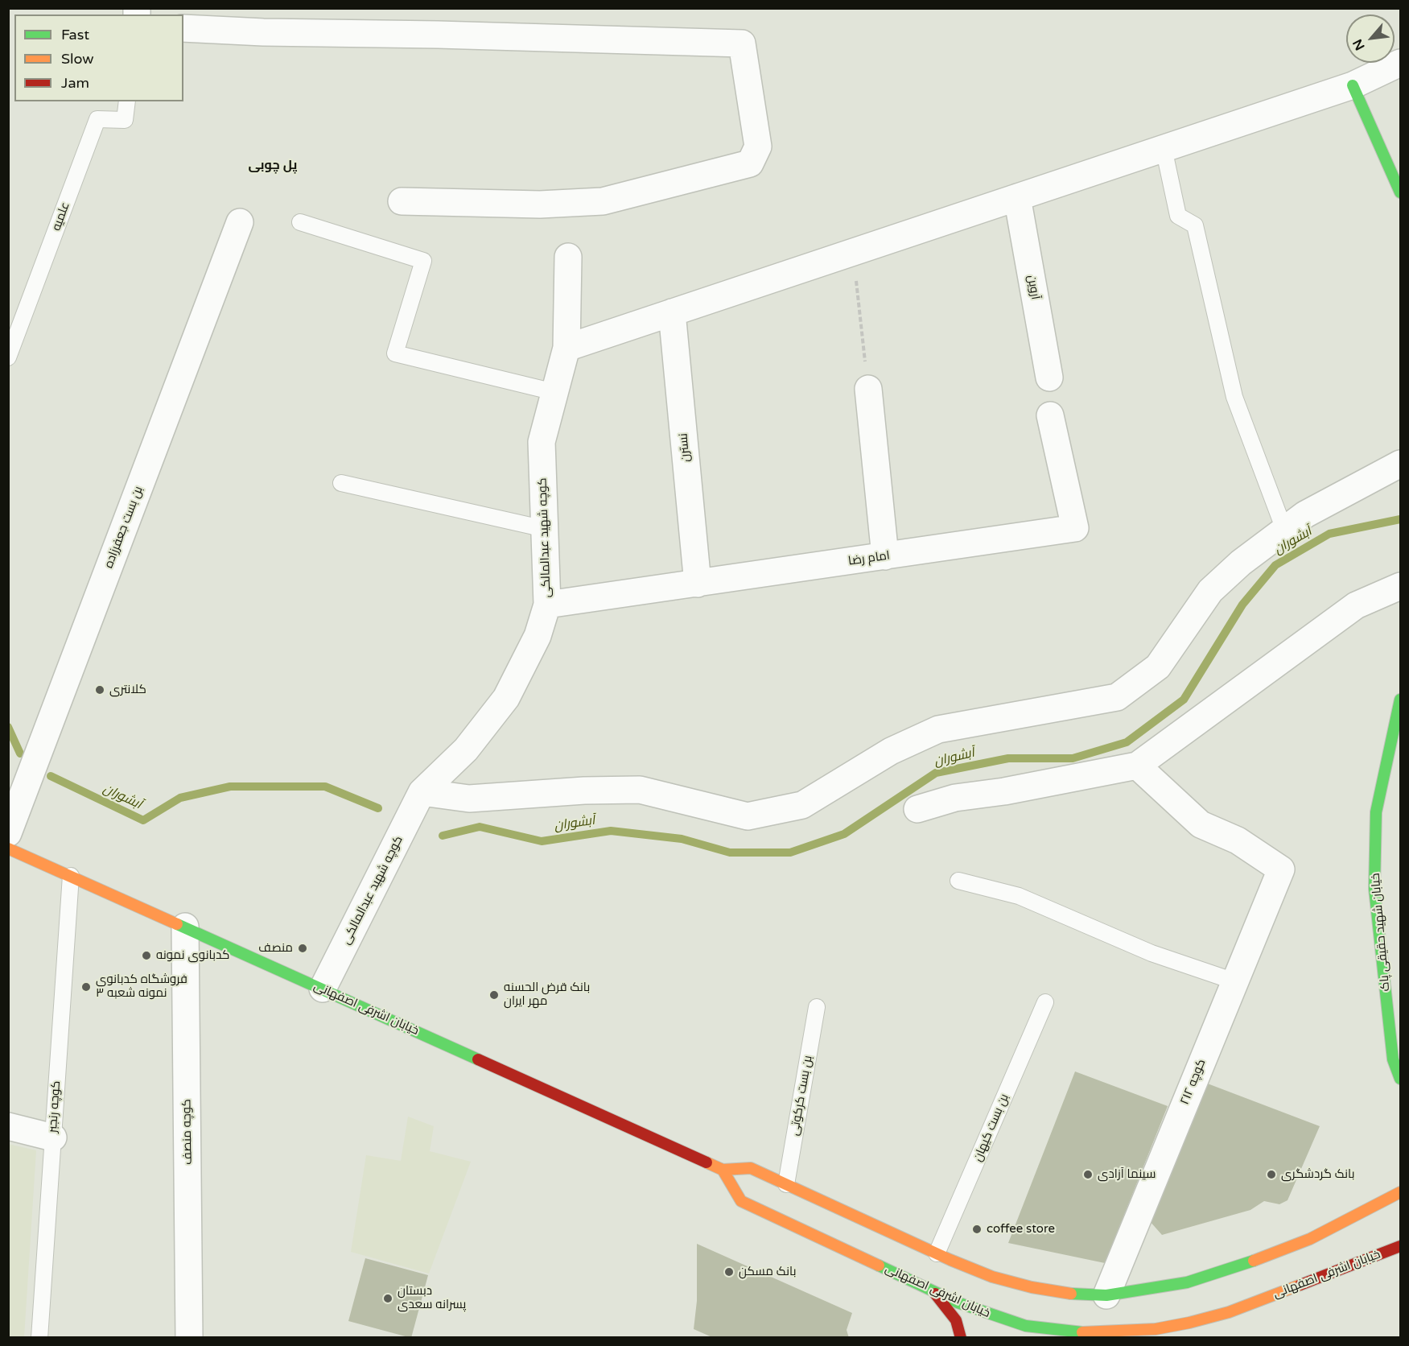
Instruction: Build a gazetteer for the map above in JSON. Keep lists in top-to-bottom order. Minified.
{"streets":{"main road":["خیابان شهید حقیقی پاک","خیابان اشرفی اصفهانی"],"street":["آروین","نسترن","بن بست جعفرزاده","کوچه شهید عبدالمالکی","امام رضا","کوچه ۲۱۲","کوچه منصف"],"lane":["علمیه","بن بست کرکوتی","کوچه رنجبر","بن بست کیهان"]},"crossings":[["نسترن","امام رضا"],["کوچه شهید عبدالمالکی","امام رضا"],["کوچه شهید عبدالمالکی","خیابان اشرفی اصفهانی"],["خیابان اشرفی اصفهانی","کوچه ۲۱۲"],["خیابان اشرفی اصفهانی","بن بست کرکوتی"],["خیابان اشرفی اصفهانی","کوچه رنجبر"],["خیابان اشرفی اصفهانی","بن بست کیهان"],["خیابان اشرفی اصفهانی","کوچه منصف"]],"districts":["پل چوبی"],"water":["آبشوران"],"places":["کلانتری","منصف","کدبانوی نمونه","فروشگاه کدبانوی نمونه شعبه ۳","بانک قرض الحسنه مهر ایران","سینما آزادی","بانک گردشگری","coffee store","بانک مسکن","دبستان پسرانه سعدی"],"legend":["Fast","Slow","Jam"],"north":"bottom left"}
